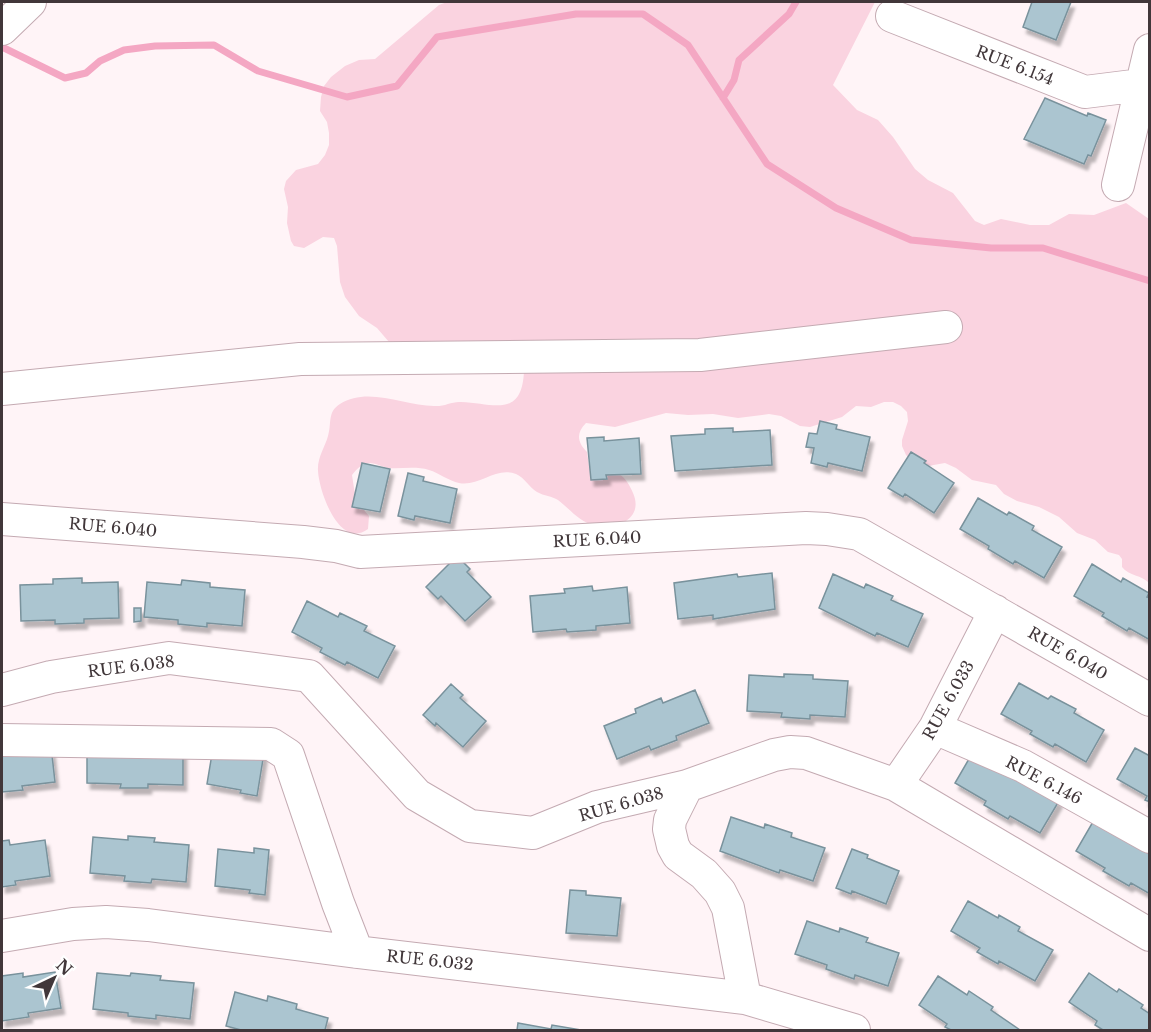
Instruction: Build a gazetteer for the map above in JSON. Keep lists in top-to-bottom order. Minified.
{"streets":{"street":["RUE 6.154","RUE 6.040","RUE 6.038","RUE 6.033","RUE 6.146","RUE 6.032"]},"crossings":[["RUE 6.040","RUE 6.033"],["RUE 6.038","RUE 6.033"],["RUE 6.033","RUE 6.146"]],"north":"top right"}
